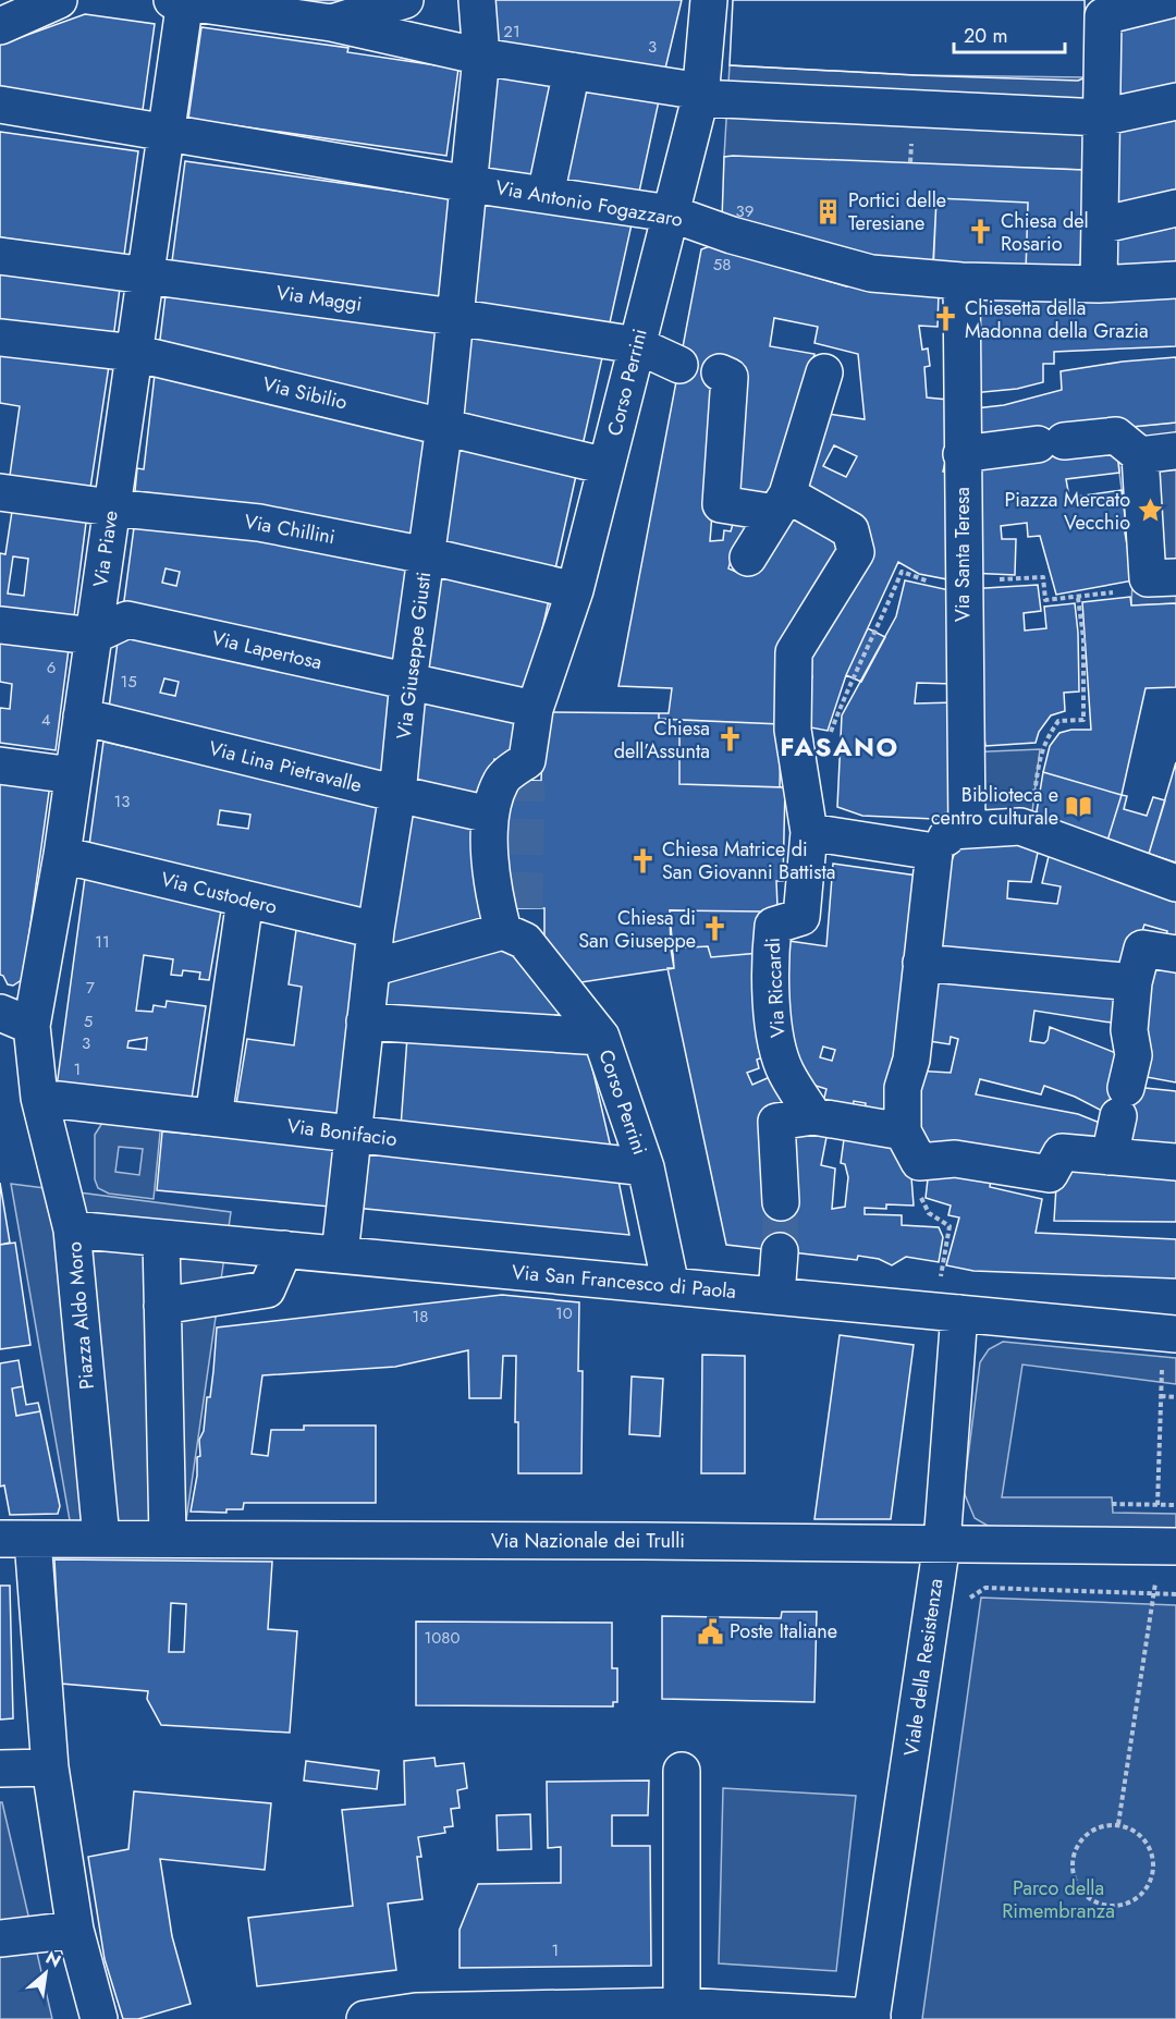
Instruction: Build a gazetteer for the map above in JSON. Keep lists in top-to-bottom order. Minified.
{"streets":{"street":["Via Antonio Fogazzaro","Via Maggi","Corso Perrini","Via Sibilio","Via Chillini","Via Piave","Via Santa Teresa","Via Lapertosa","Via Giuseppe Giusti","Via Lina Pietravalle","Via Custodero","Via Riccardi","Via Bonifacio","Via San Francesco di Paola","Piazza Aldo Moro","Via Nazionale dei Trulli","Viale della Resistenza"]},"crossings":[["Via Antonio Fogazzaro","Corso Perrini"],["Via Antonio Fogazzaro","Via Piave"],["Via Antonio Fogazzaro","Via Santa Teresa"],["Via Antonio Fogazzaro","Via Giuseppe Giusti"],["Via Maggi","Corso Perrini"],["Via Maggi","Via Piave"],["Via Maggi","Via Giuseppe Giusti"],["Corso Perrini","Via Sibilio"],["Corso Perrini","Via Chillini"],["Corso Perrini","Via Lapertosa"],["Corso Perrini","Via Lina Pietravalle"],["Corso Perrini","Via Bonifacio"],["Corso Perrini","Via San Francesco di Paola"],["Via Sibilio","Via Piave"],["Via Sibilio","Via Giuseppe Giusti"],["Via Chillini","Via Piave"],["Via Chillini","Via Giuseppe Giusti"],["Via Piave","Via Lapertosa"],["Via Piave","Via Lina Pietravalle"],["Via Piave","Via Custodero"],["Via Piave","Via Bonifacio"],["Via Piave","Piazza Aldo Moro"],["Via Lapertosa","Via Giuseppe Giusti"],["Via Giuseppe Giusti","Via Lina Pietravalle"],["Via Giuseppe Giusti","Via Custodero"],["Via Giuseppe Giusti","Via Bonifacio"],["Via Giuseppe Giusti","Via San Francesco di Paola"],["Via Bonifacio","Piazza Aldo Moro"],["Via San Francesco di Paola","Piazza Aldo Moro"],["Via San Francesco di Paola","Viale della Resistenza"],["Piazza Aldo Moro","Via Nazionale dei Trulli"],["Via Nazionale dei Trulli","Viale della Resistenza"]],"districts":["FASANO"],"parks":["Parco della Rimembranza"],"places":{"building":["Portici delle Teresiane"],"church":["Chiesa del Rosario","Chiesetta della Madonna della Grazia","Chiesa dell’Assunta","Chiesa Matrice di San Giovanni Battista","Chiesa di San Giuseppe"],"place":["Piazza Mercato Vecchio"],"library":["Biblioteca e centro culturale"],"public building":["Poste Italiane"]},"house_numbers":["21","3","39","58","6","15","4","13","11","7","5","3","1","10","18","1080","1"],"scale_bar":"20 m","north":"top right"}
